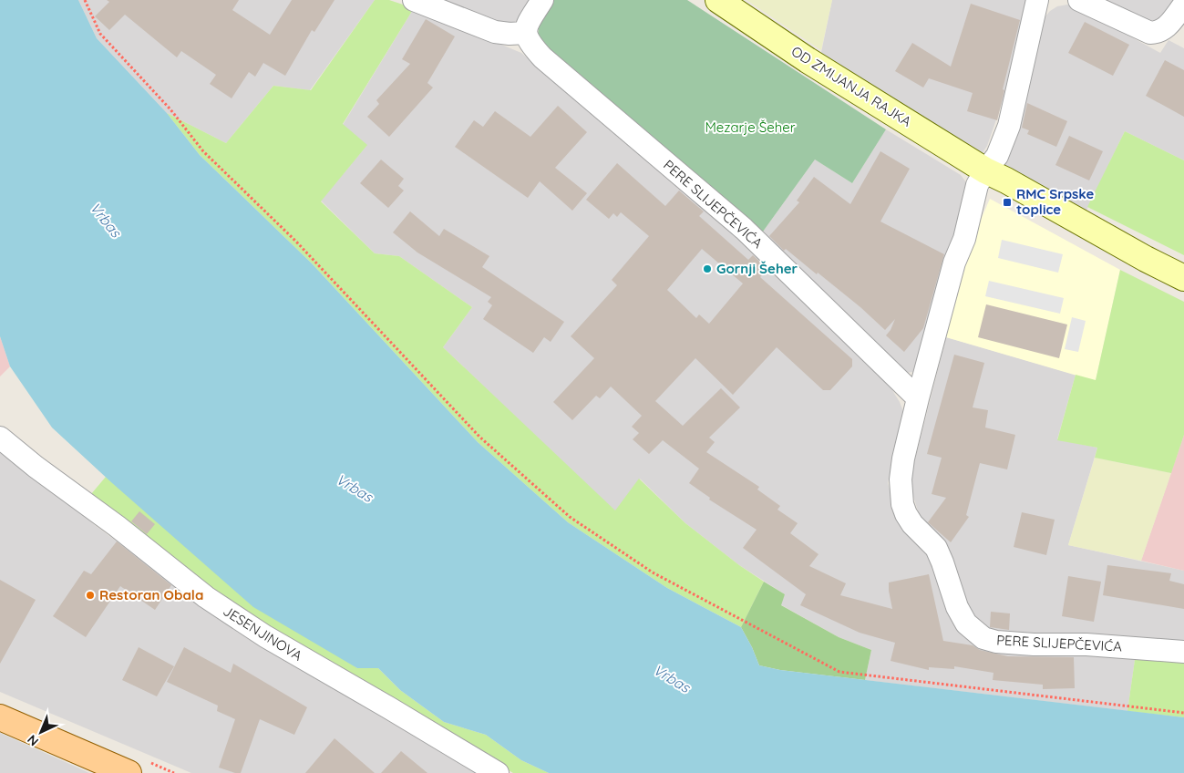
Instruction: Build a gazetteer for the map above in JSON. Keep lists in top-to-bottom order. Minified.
{"streets":{"street":["OD ZMIJANJA RAJKA","PERE SLIJEPČEVIĆA","JESENJINOVA"]},"crossings":[["OD ZMIJANJA RAJKA","PERE SLIJEPČEVIĆA"]],"water":["Vrbas"],"parks":["Mezarje Šeher"],"places":{"transit":["RMC Srpske toplice"],"other":["Gornji Šeher","Restoran Obala"]},"north":"bottom left"}
